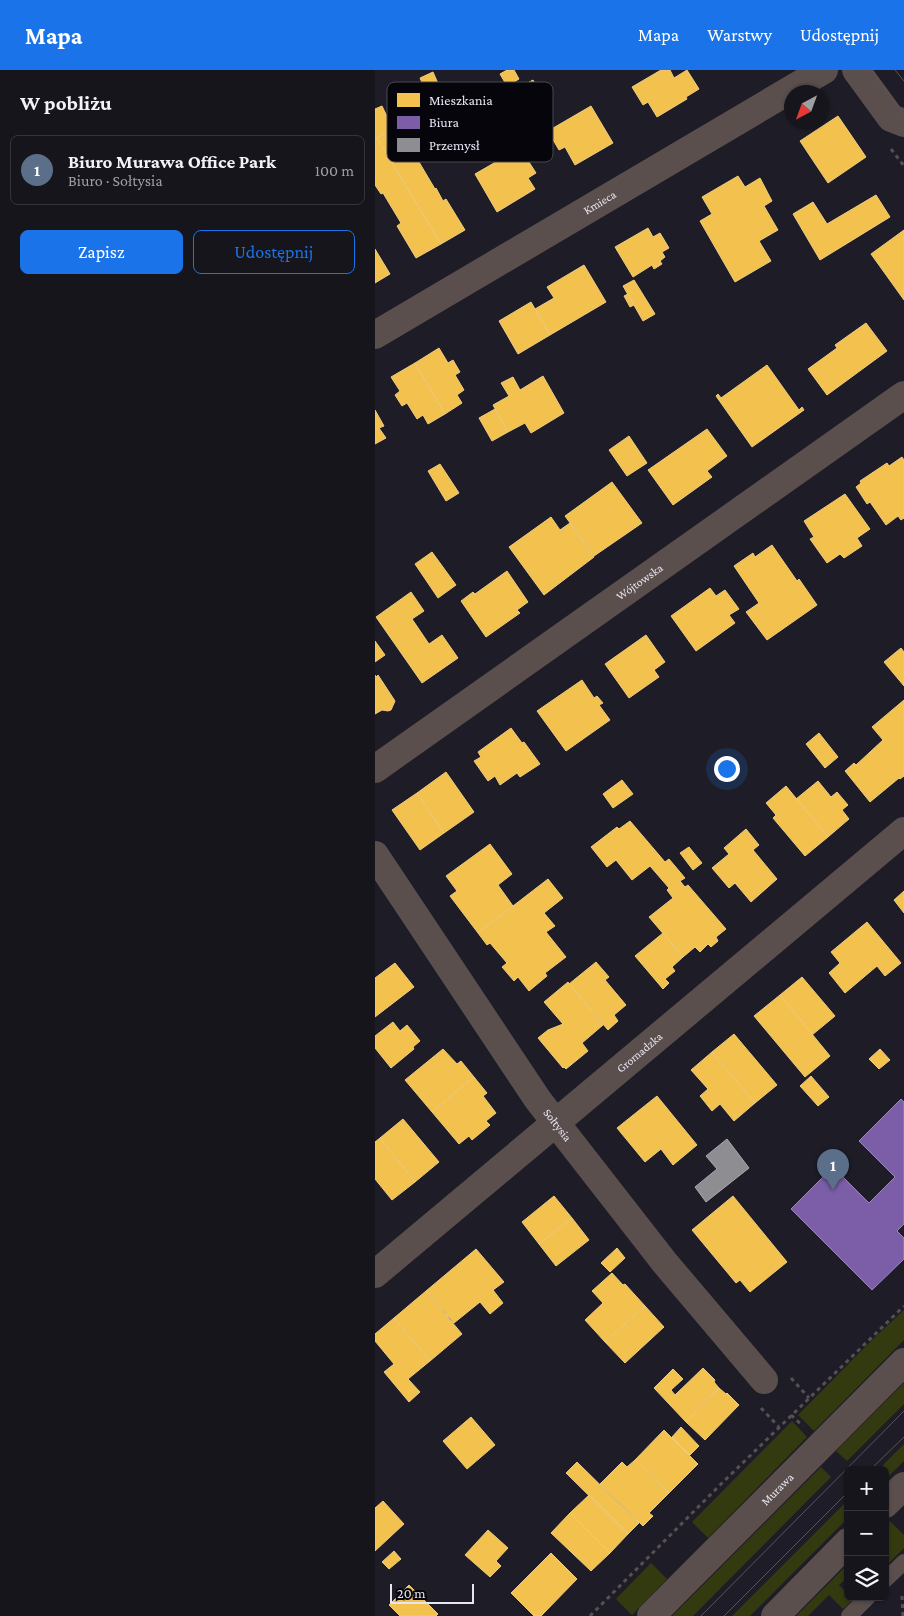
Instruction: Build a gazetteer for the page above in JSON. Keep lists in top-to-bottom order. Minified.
{"streets":{"street":["Kmieca","Wójtowska","Gromadzka","Sołtysia","Murawa"]},"crossings":[["Gromadzka","Sołtysia"]],"legend":["Mieszkania","Biura","Przemysł"],"scale_bar":"20 m","north":"bottom left","page":{"header":"Mapa","nav":["Mapa","Warstwy","Udostępnij"],"heading":"W pobliżu","list":[{"mark":"1","name":"Biuro Murawa Office Park","note":"Biuro · Sołtysia","value":"100 m"}],"buttons":["Zapisz","Udostępnij"],"pins":"1","map_buttons":["+","−"],"scale":"20 m"}}
